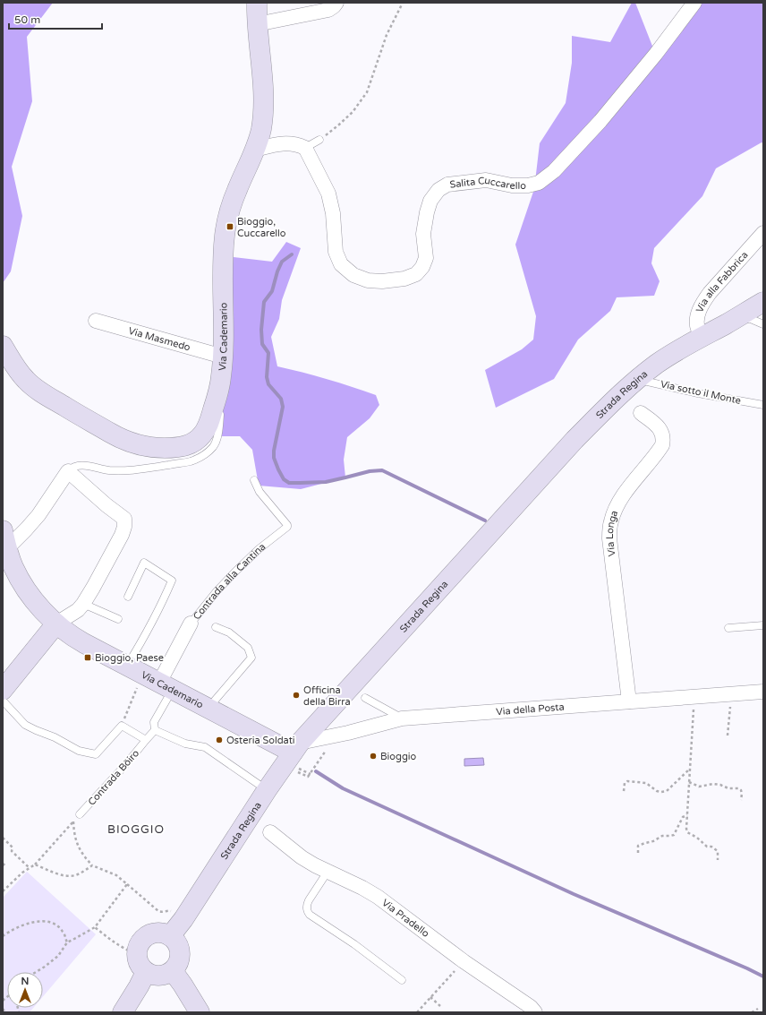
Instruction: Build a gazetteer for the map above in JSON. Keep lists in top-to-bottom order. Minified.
{"streets":{"street":["Salita Cuccarello","Via alla Fabbrica","Via Cademario","Via Masmedo","Strada Regina","Via Longa","Contrada alla Cantina","Via della Posta","Via Pradello"],"lane":["Via sotto il Monte","Contrada Böiro"]},"crossings":[["Via alla Fabbrica","Strada Regina"],["Via Cademario","Via Masmedo"],["Via Cademario","Strada Regina"],["Via Cademario","Contrada alla Cantina"],["Via Cademario","Via della Posta"],["Via sotto il Monte","Strada Regina"],["Strada Regina","Via della Posta"],["Via Longa","Via della Posta"]],"districts":["BIOGGIO"],"places":{"transit":["Bioggio, Cuccarello","Bioggio, Paese"],"other":["Officina della Birra","Osteria Soldati","Bioggio"]},"scale_bar":"50 m","north":"top"}
